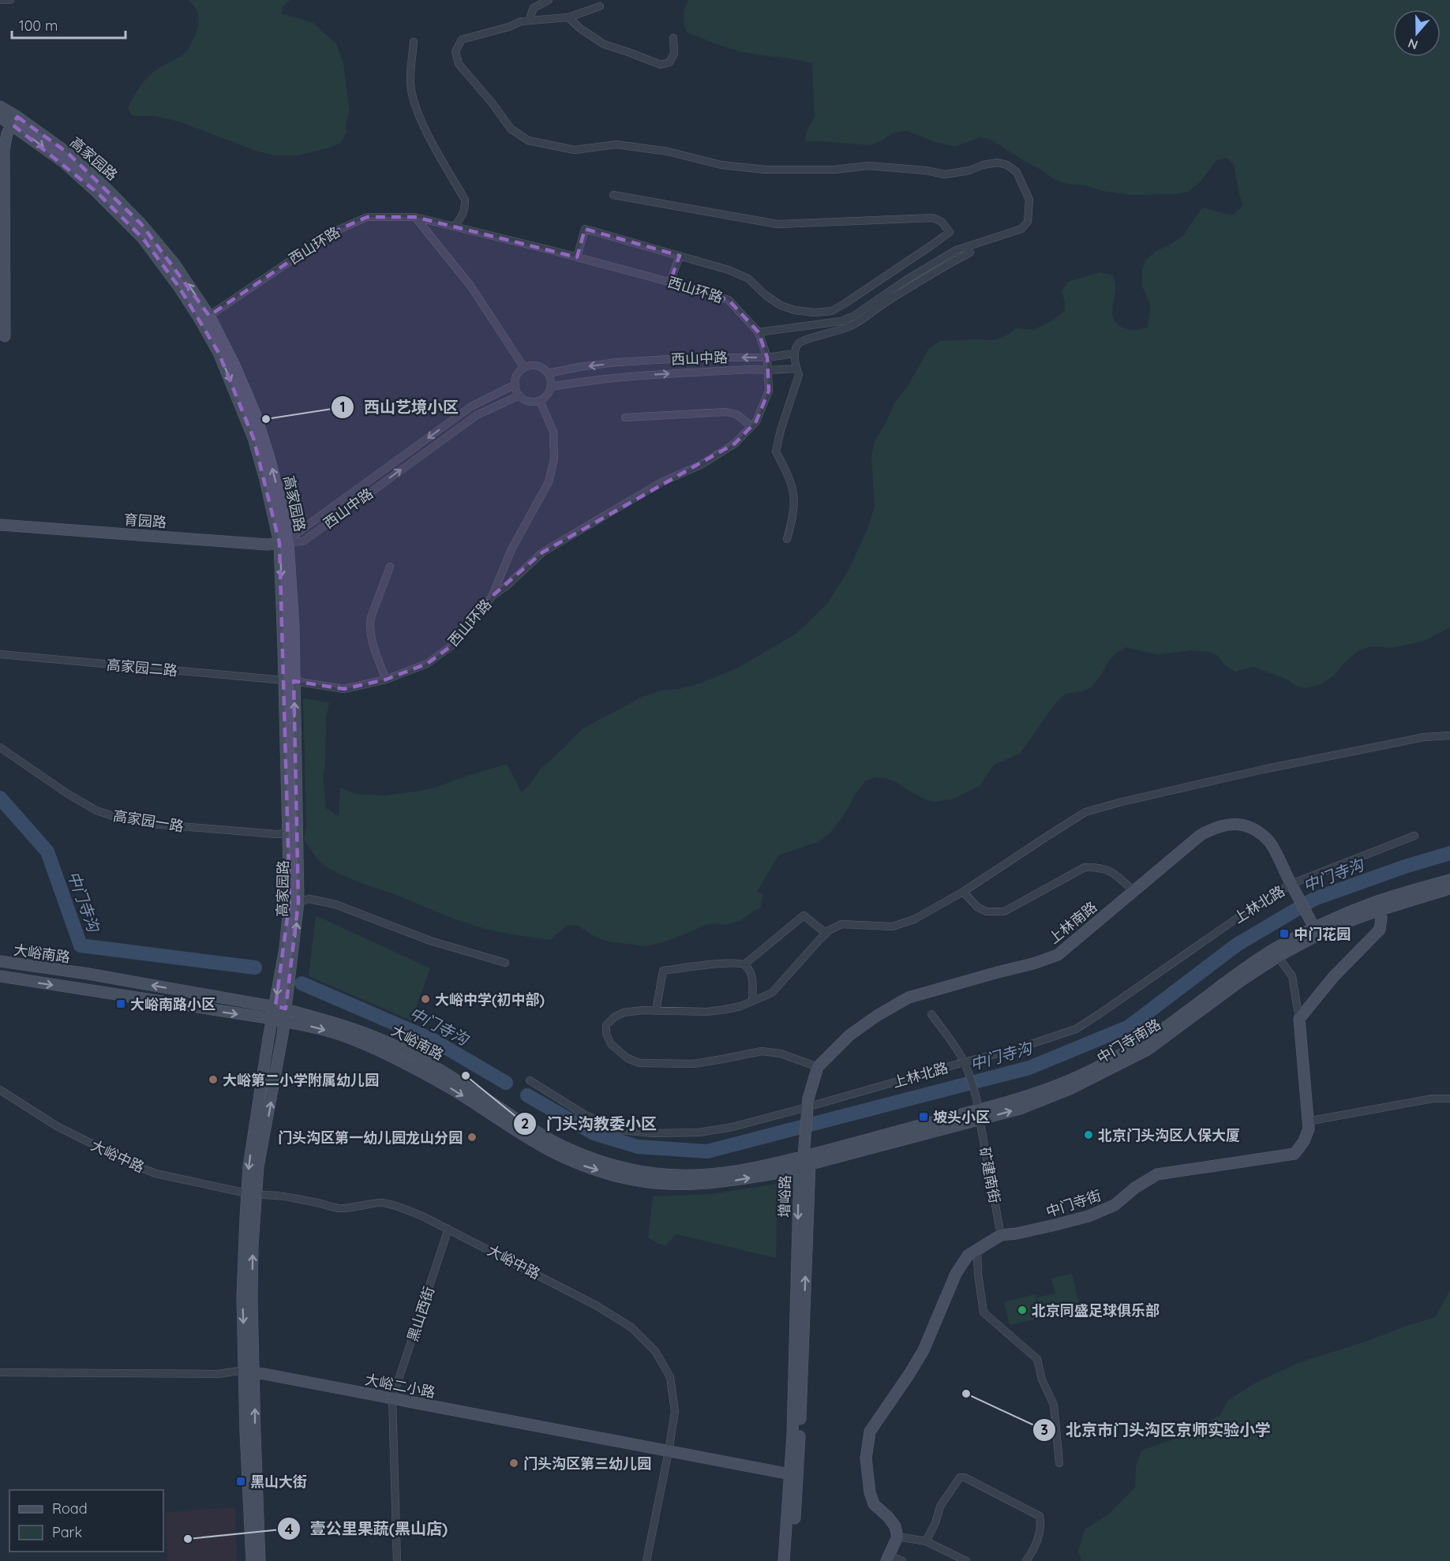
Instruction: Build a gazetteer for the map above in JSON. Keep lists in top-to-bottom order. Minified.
{"streets":{"main road":["高家园路","育园路","上林南路","大峪南路","中门寺南路","增峪路","中门寺街","大峪二小路"],"street":["西山环路","西山中路","高家园二路","高家园一路","上林北路","大峪中路","矿建南街","黑山西街"]},"crossings":[["高家园路","西山环路"],["高家园路","西山中路"],["高家园路","育园路"],["高家园路","高家园二路"],["高家园路","高家园一路"],["高家园路","大峪南路"],["西山环路","西山中路"],["西山环路","高家园二路"],["西山中路","育园路"],["上林北路","上林南路"],["上林北路","矿建南街"],["上林南路","大峪南路"],["上林南路","中门寺南路"],["上林南路","增峪路"],["大峪南路","中门寺南路"],["大峪南路","增峪路"],["中门寺南路","矿建南街"],["中门寺南路","增峪路"],["大峪中路","黑山西街"],["大峪中路","大峪二小路"],["矿建南街","中门寺街"],["增峪路","大峪二小路"],["黑山西街","大峪二小路"]],"water":["中门寺沟"],"places":{"other":["西山艺境小区","大峪中学(初中部)","门头沟教委小区","大峪第二小学附属幼儿园","北京门头沟区人保大厦","门头沟区第一幼儿园龙山分园","北京同盛足球俱乐部","北京市门头沟区京师实验小学","门头沟区第三幼儿园","壹公里果蔬(黑山店)"],"transit":["中门花园","大峪南路小区","坡头小区","黑山大街"]},"legend":["Road","Park"],"scale_bar":"100 m","north":"bottom"}
